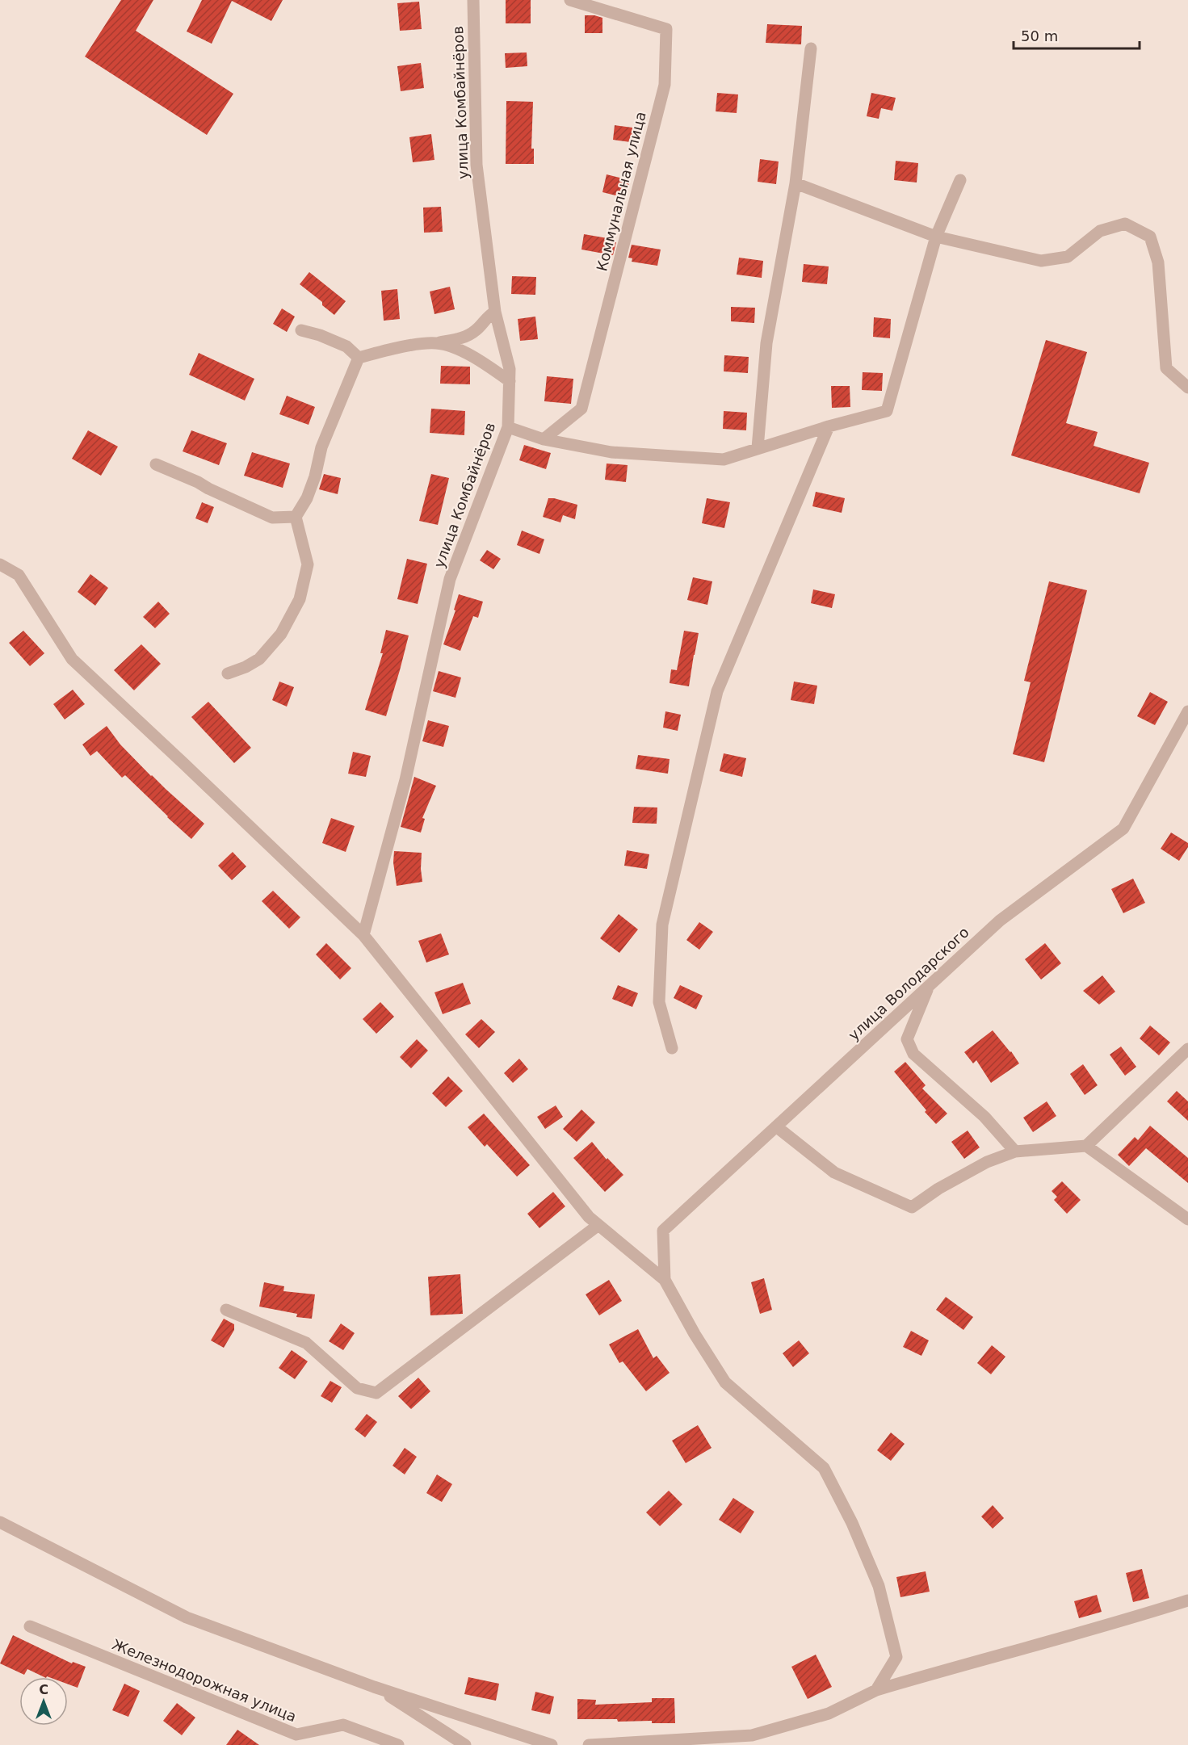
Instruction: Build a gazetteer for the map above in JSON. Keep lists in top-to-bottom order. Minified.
{"streets":{"street":["улица Комбайнёров","Коммунальная улица","улица Володарского","Железнодорожная улица"]},"scale_bar":"50 m","north":"top"}
